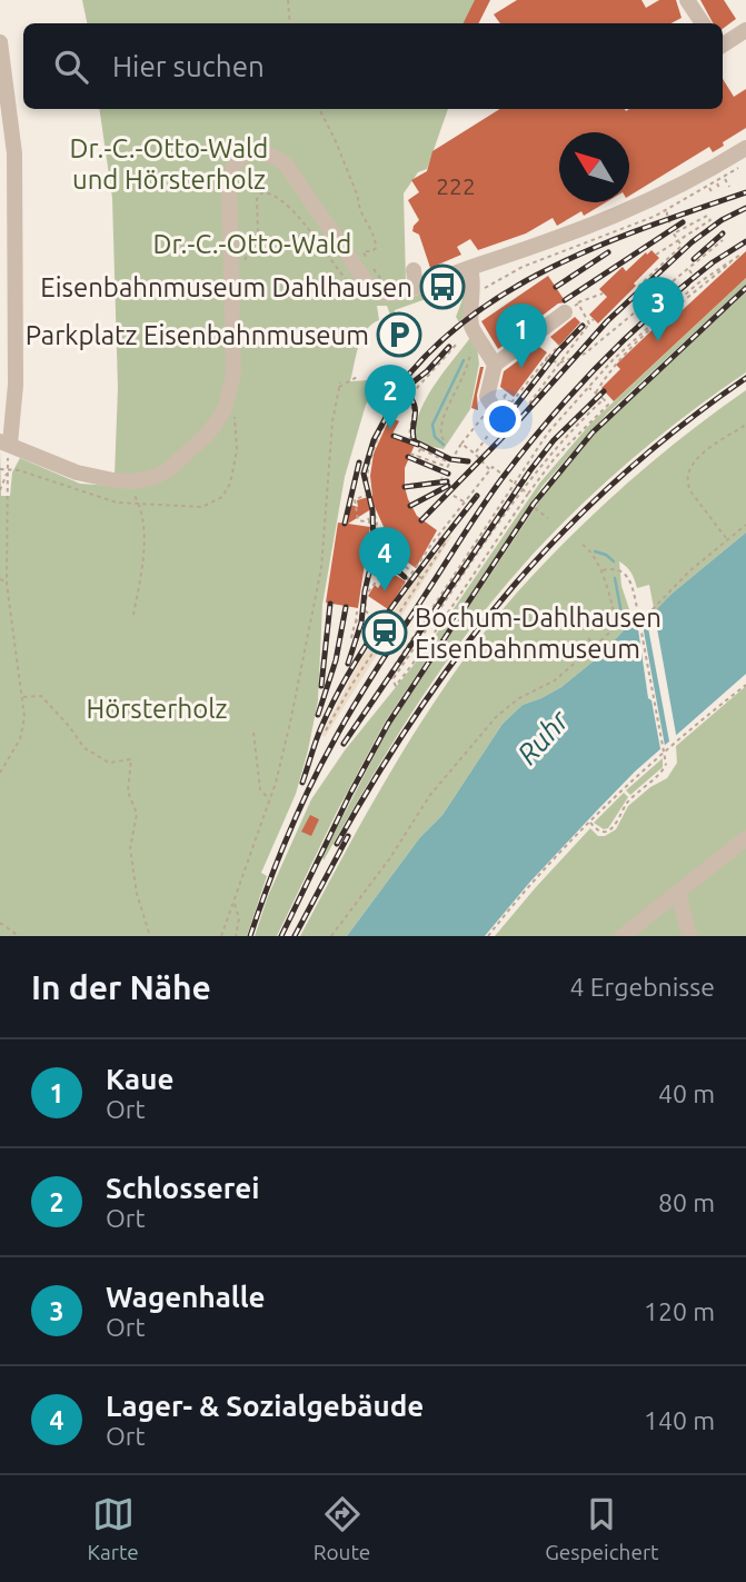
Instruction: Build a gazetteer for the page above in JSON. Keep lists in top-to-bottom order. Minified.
{"water":["Ruhr"],"parks":["Dr.-C.-Otto-Wald und Hörsterholz","Dr.-C.-Otto-Wald","Hörsterholz"],"places":{"bus stop":["Eisenbahnmuseum Dahlhausen"],"parking":["Parkplatz Eisenbahnmuseum"],"station":["Bochum-Dahlhausen Eisenbahnmuseum"]},"house_numbers":["222"],"north":"top left","page":{"search":"Hier suchen","pins":["3","1","2","4"],"heading":["In der Nähe","4 Ergebnisse"],"list":[{"mark":"1","name":"Kaue","note":"Ort","value":"40 m"},{"mark":"2","name":"Schlosserei","note":"Ort","value":"80 m"},{"mark":"3","name":"Wagenhalle","note":"Ort","value":"120 m"},{"mark":"4","name":"Lager- & Sozialgebäude","note":"Ort","value":"140 m"}],"nav":["Karte","Route","Gespeichert"]}}
